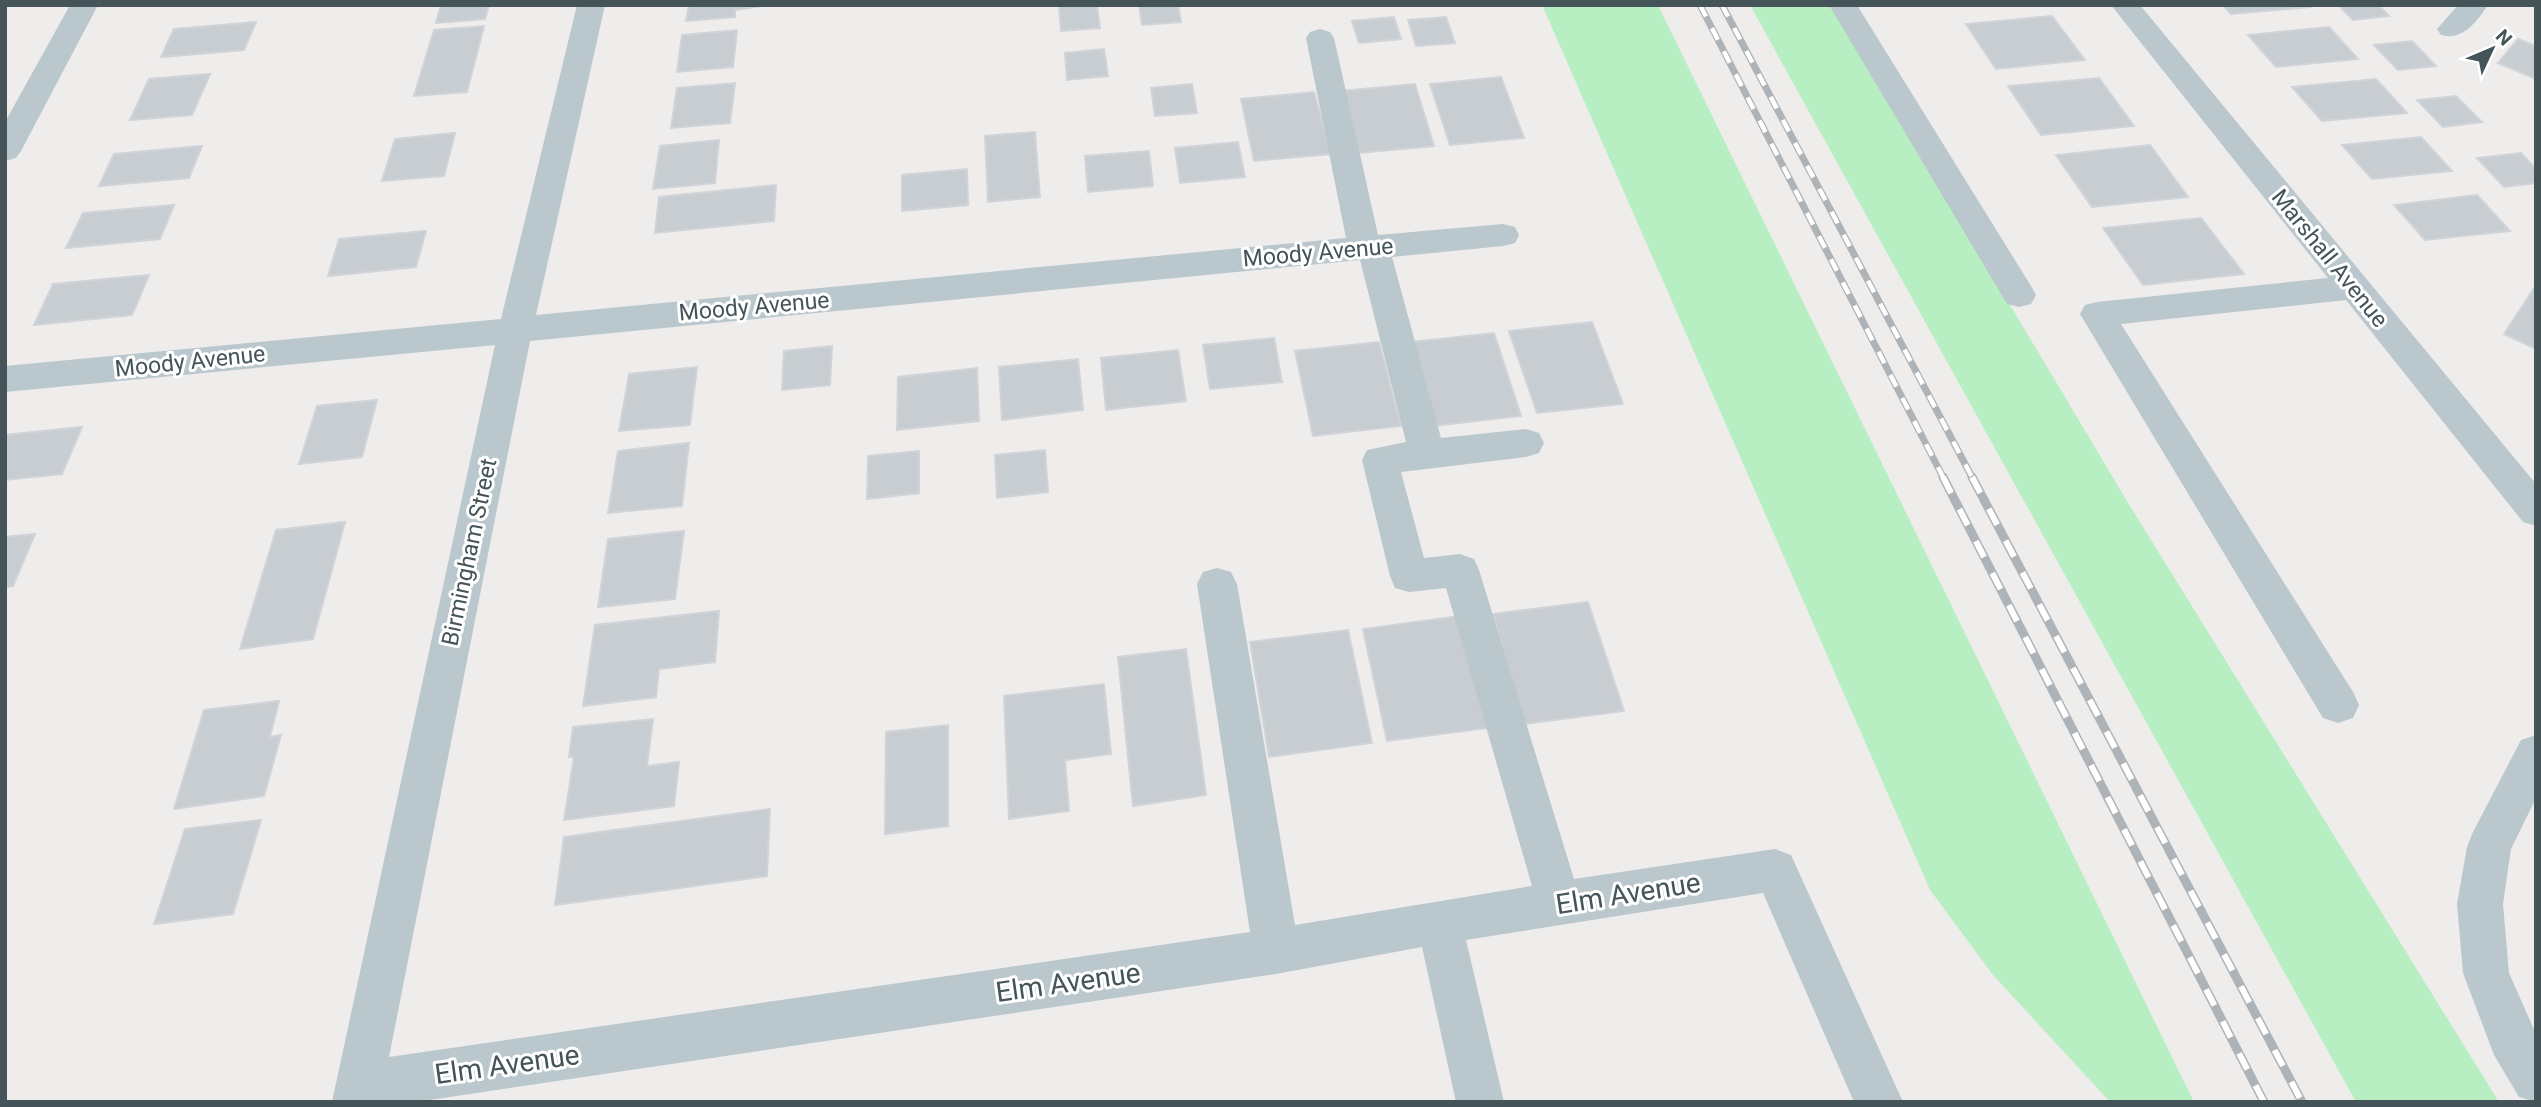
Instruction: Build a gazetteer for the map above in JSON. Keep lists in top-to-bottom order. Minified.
{"streets":{"street":["Moody Avenue","Marshall Avenue","Birmingham Street","Elm Avenue"]},"crossings":[["Moody Avenue","Birmingham Street"],["Birmingham Street","Elm Avenue"]],"north":"top right"}
